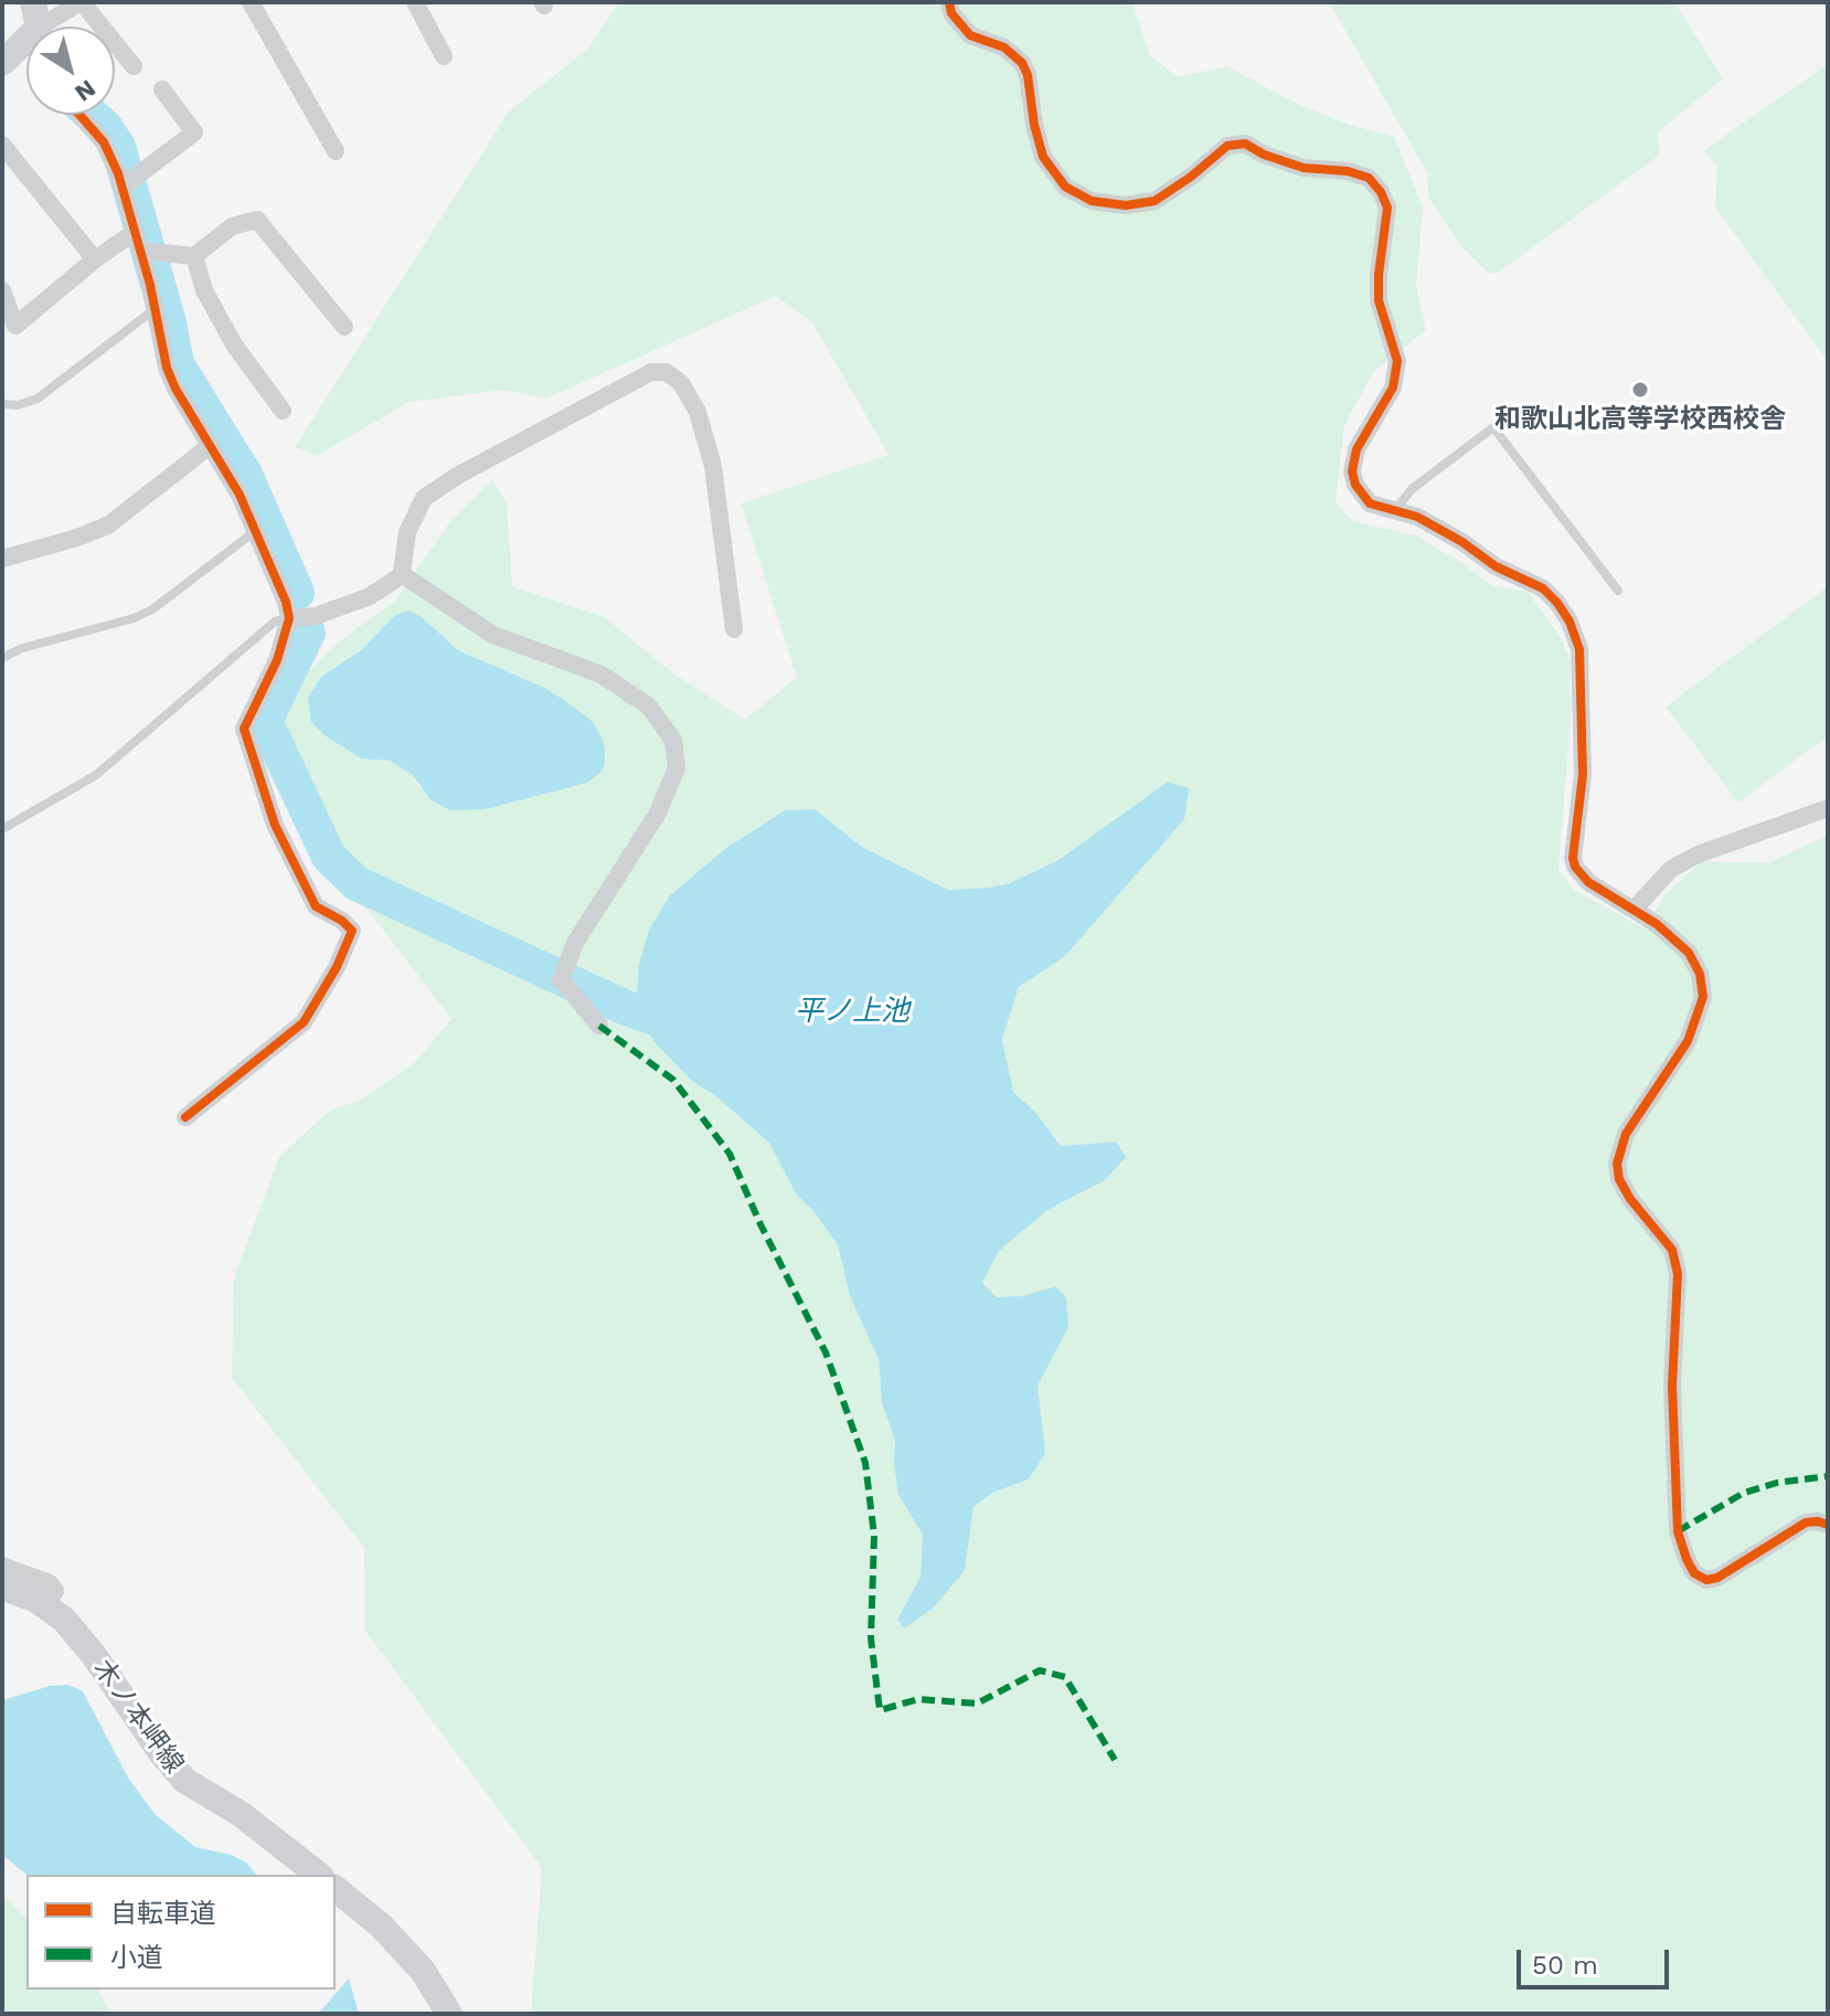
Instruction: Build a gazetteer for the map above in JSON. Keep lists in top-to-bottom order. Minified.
{"streets":{"main road":["木ノ本岬線"]},"water":["平ノ上池"],"places":["和歌山北高等学校西校舎"],"legend":["自転車道","小道"],"scale_bar":"50 m","north":"bottom right"}
